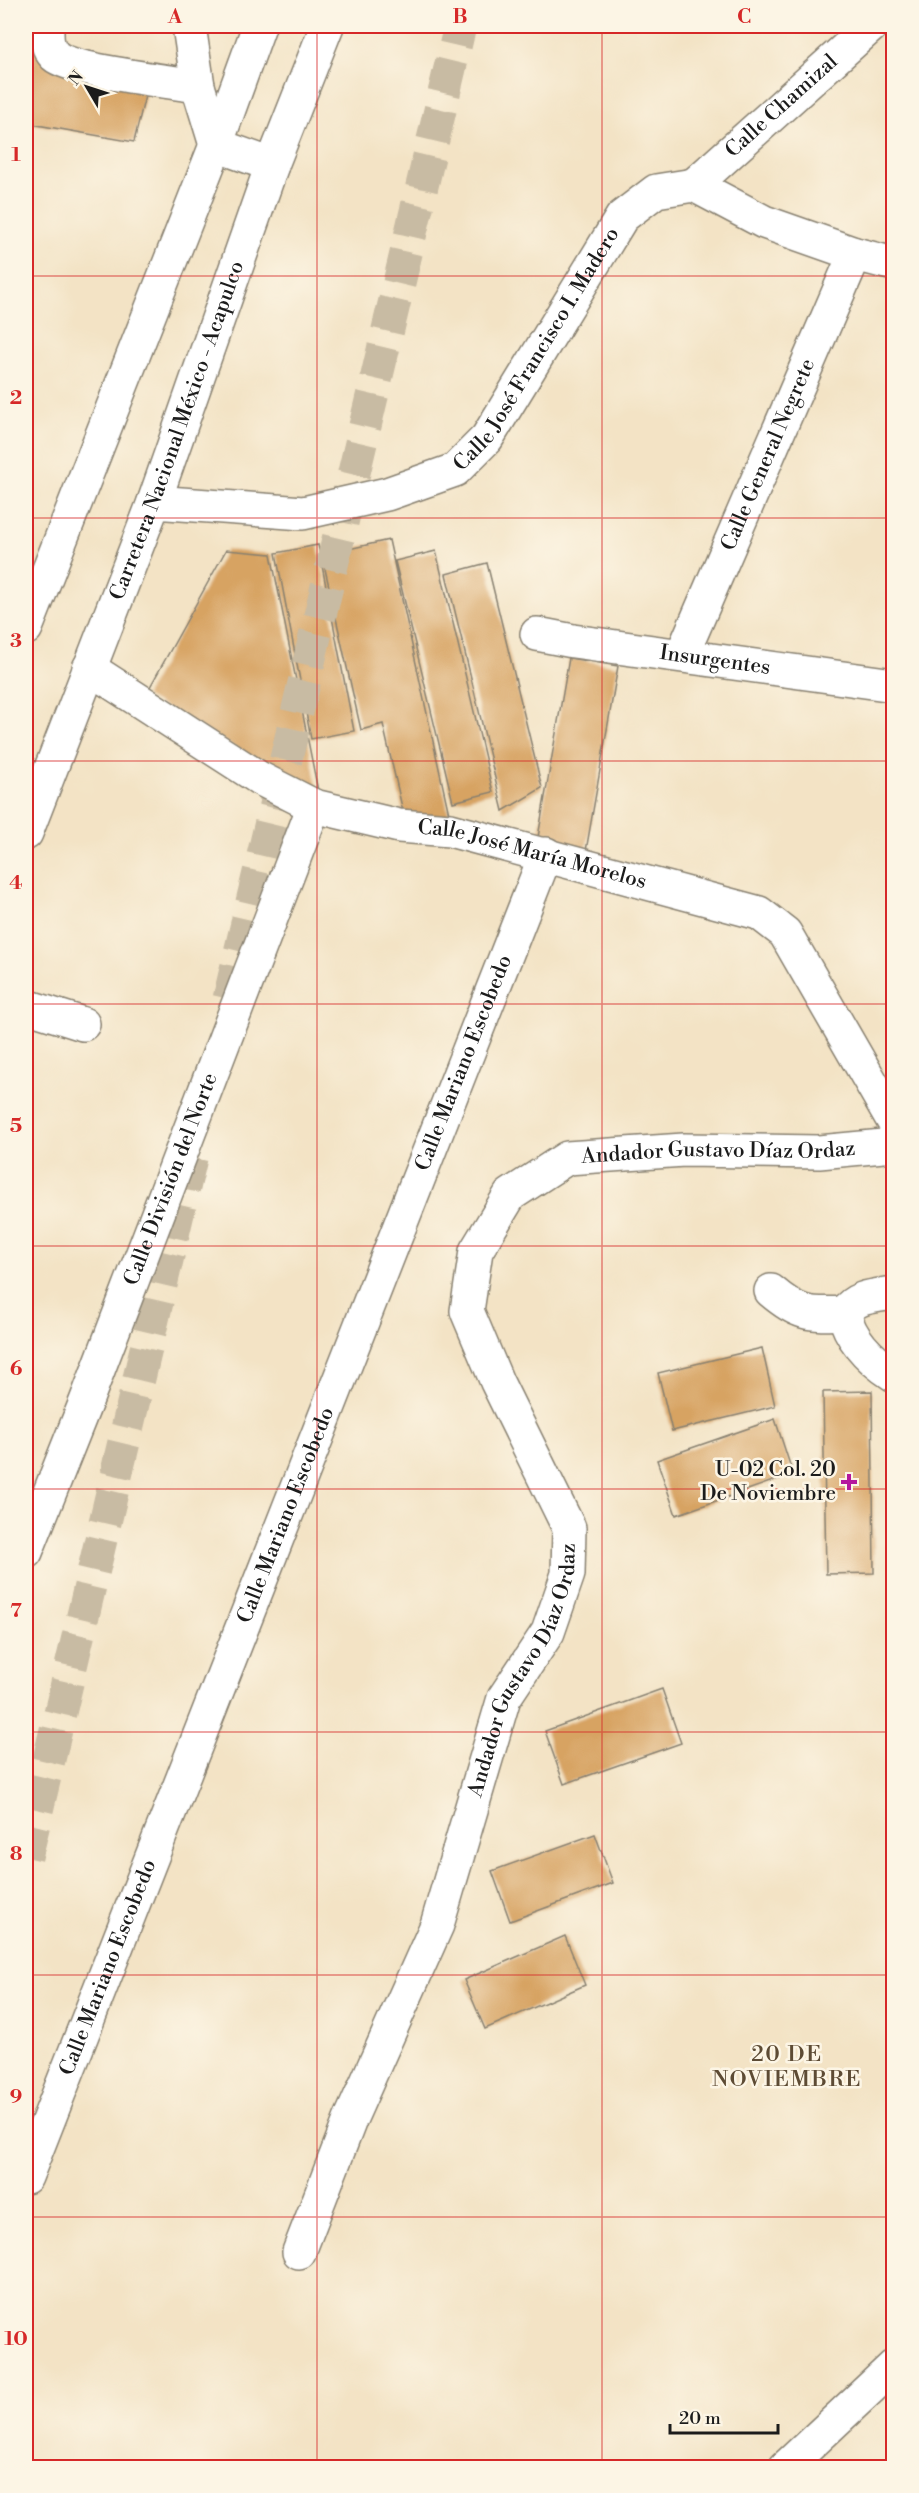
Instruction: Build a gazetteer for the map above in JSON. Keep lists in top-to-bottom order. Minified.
{"streets":{"street":["Calle Chamizal","Calle José Francisco I. Madero","Carretera Nacional México - Acapulco","Calle General Negrete","Insurgentes","Calle José María Morelos","Calle Mariano Escobedo","Andador Gustavo Díaz Ordaz","Calle División del Norte"]},"crossings":[["Calle Chamizal","Calle José Francisco I. Madero"],["Calle José Francisco I. Madero","Carretera Nacional México - Acapulco"],["Carretera Nacional México - Acapulco","Calle José María Morelos"],["Calle General Negrete","Insurgentes"],["Calle José María Morelos","Calle Mariano Escobedo"],["Calle José María Morelos","Calle División del Norte"]],"districts":["20 DE NOVIEMBRE"],"places":{"health":["U-02 Col. 20 De Noviembre"]},"scale_bar":"20 m","north":"top left","grid":{"columns":["A","B","C"],"rows":["1","2","3","4","5","6","7","8","9","10"]}}
